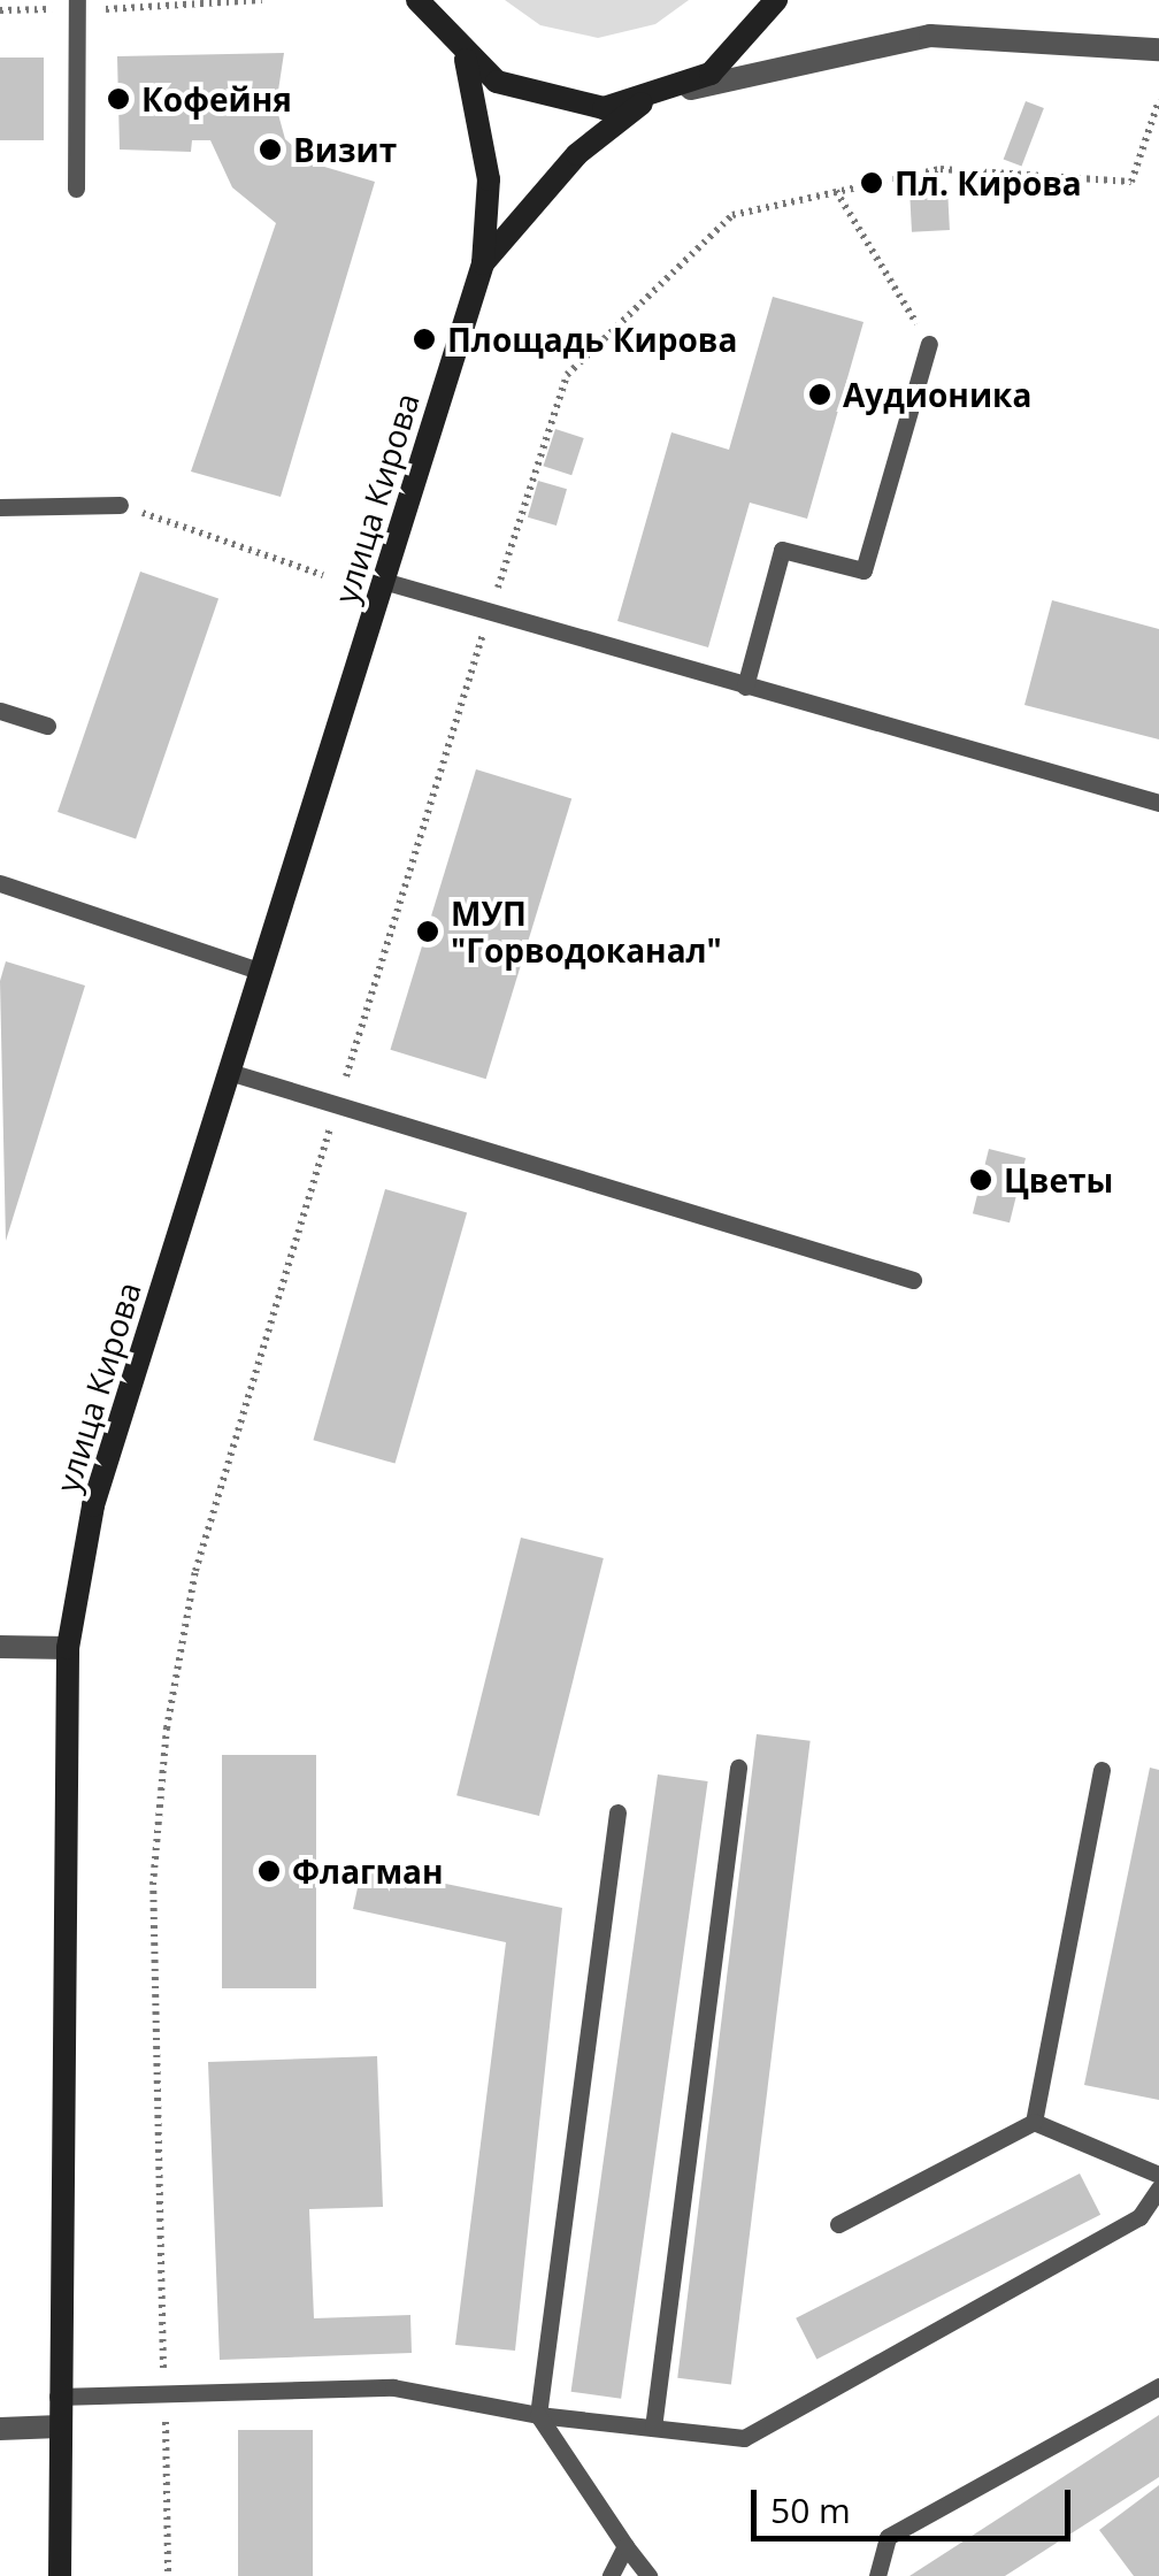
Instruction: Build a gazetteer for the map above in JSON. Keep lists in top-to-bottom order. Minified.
{"streets":{"main road":["улица Кирова"]},"places":["Кофейня","Визит","Пл. Кирова","Площадь Кирова","Аудионика","МУП \"Горводоканал\"","Цветы","Флагман"],"scale_bar":"50 m"}
